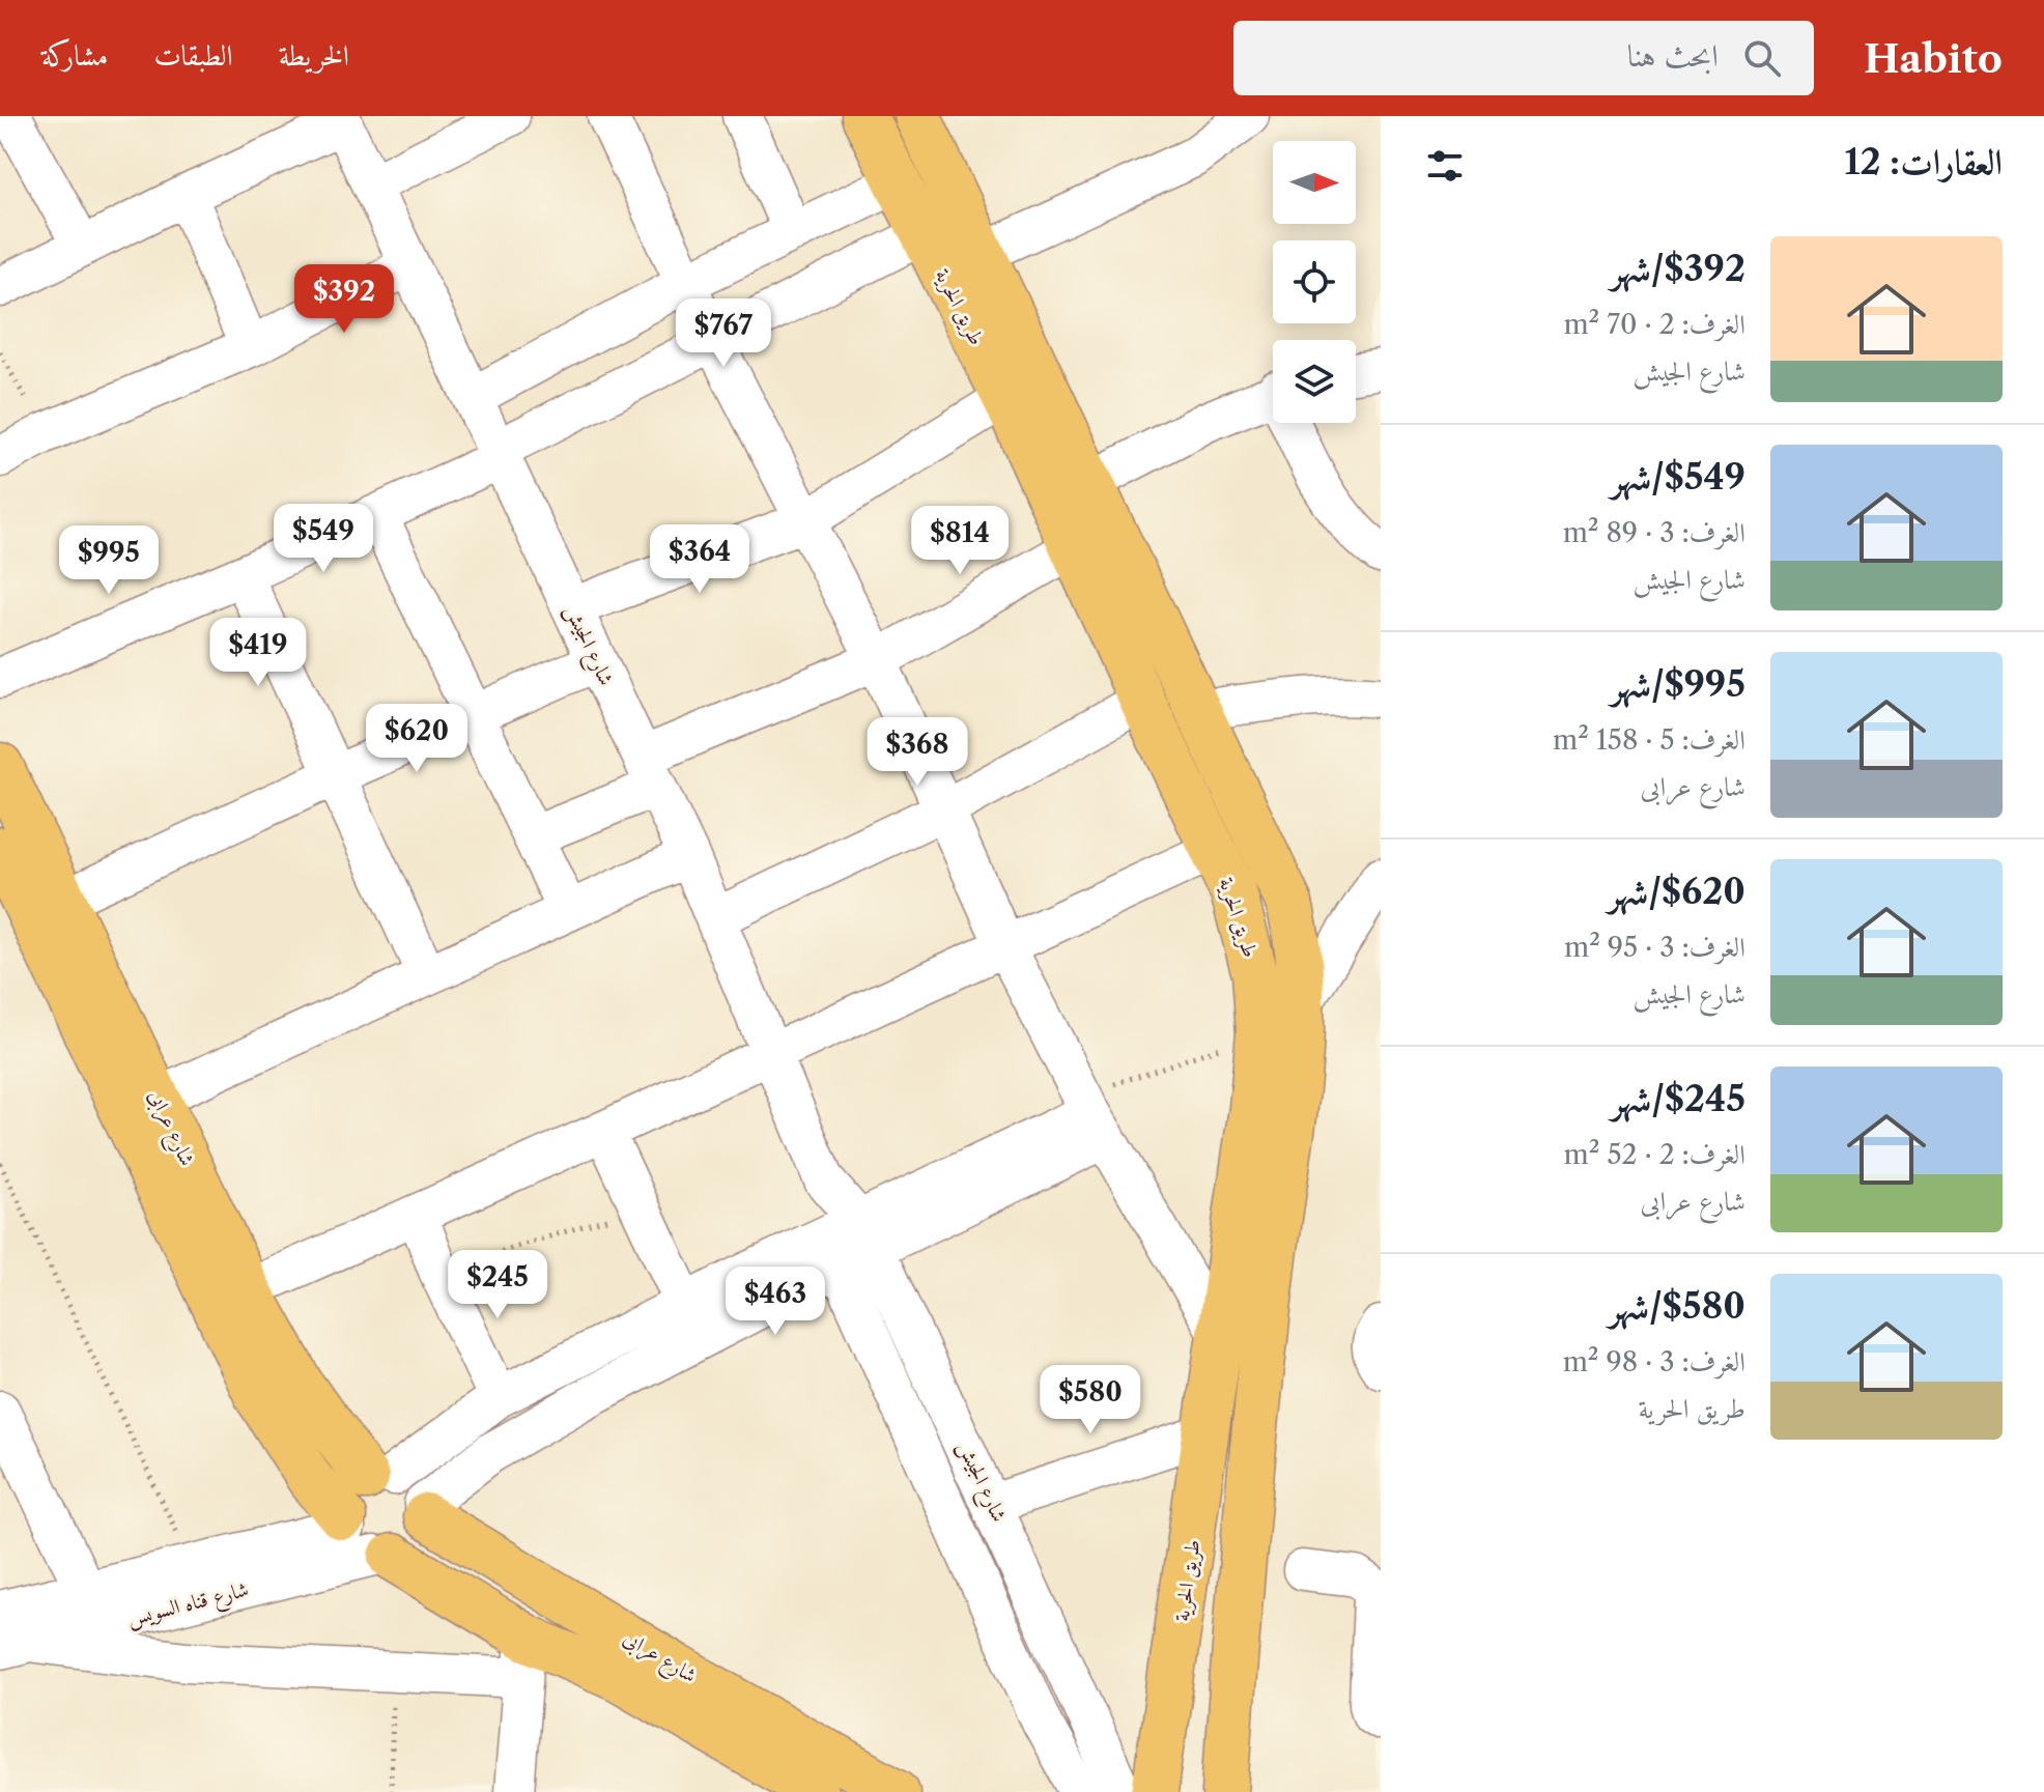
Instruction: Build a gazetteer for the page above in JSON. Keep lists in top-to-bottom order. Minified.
{"streets":{"main road":["طريق الحرية","شارع عرابى"],"street":["شارع الجيش","شارع قناه السويس"]},"crossings":[["شارع عرابى","شارع قناه السويس"]],"north":"right","page":{"header":"Habito","search":"ابحث هنا","nav":["الخريطة","الطبقات","مشاركة"],"heading":"العقارات: 12","list":[{"name":"$392/شهر","note":"الغرف: 2 · 70 m² · شارع الجيش"},{"name":"$549/شهر","note":"الغرف: 3 · 89 m² · شارع الجيش"},{"name":"$995/شهر","note":"الغرف: 5 · 158 m² · شارع عرابى"},{"name":"$620/شهر","note":"الغرف: 3 · 95 m² · شارع الجيش"},{"name":"$245/شهر","note":"الغرف: 2 · 52 m² · شارع عرابى"},{"name":"$580/شهر","note":"الغرف: 3 · 98 m² · طريق الحرية"}],"price":["$392","$767","$549","$814","$364","$995","$419","$620","$368","$245","$463","$580"]}}
